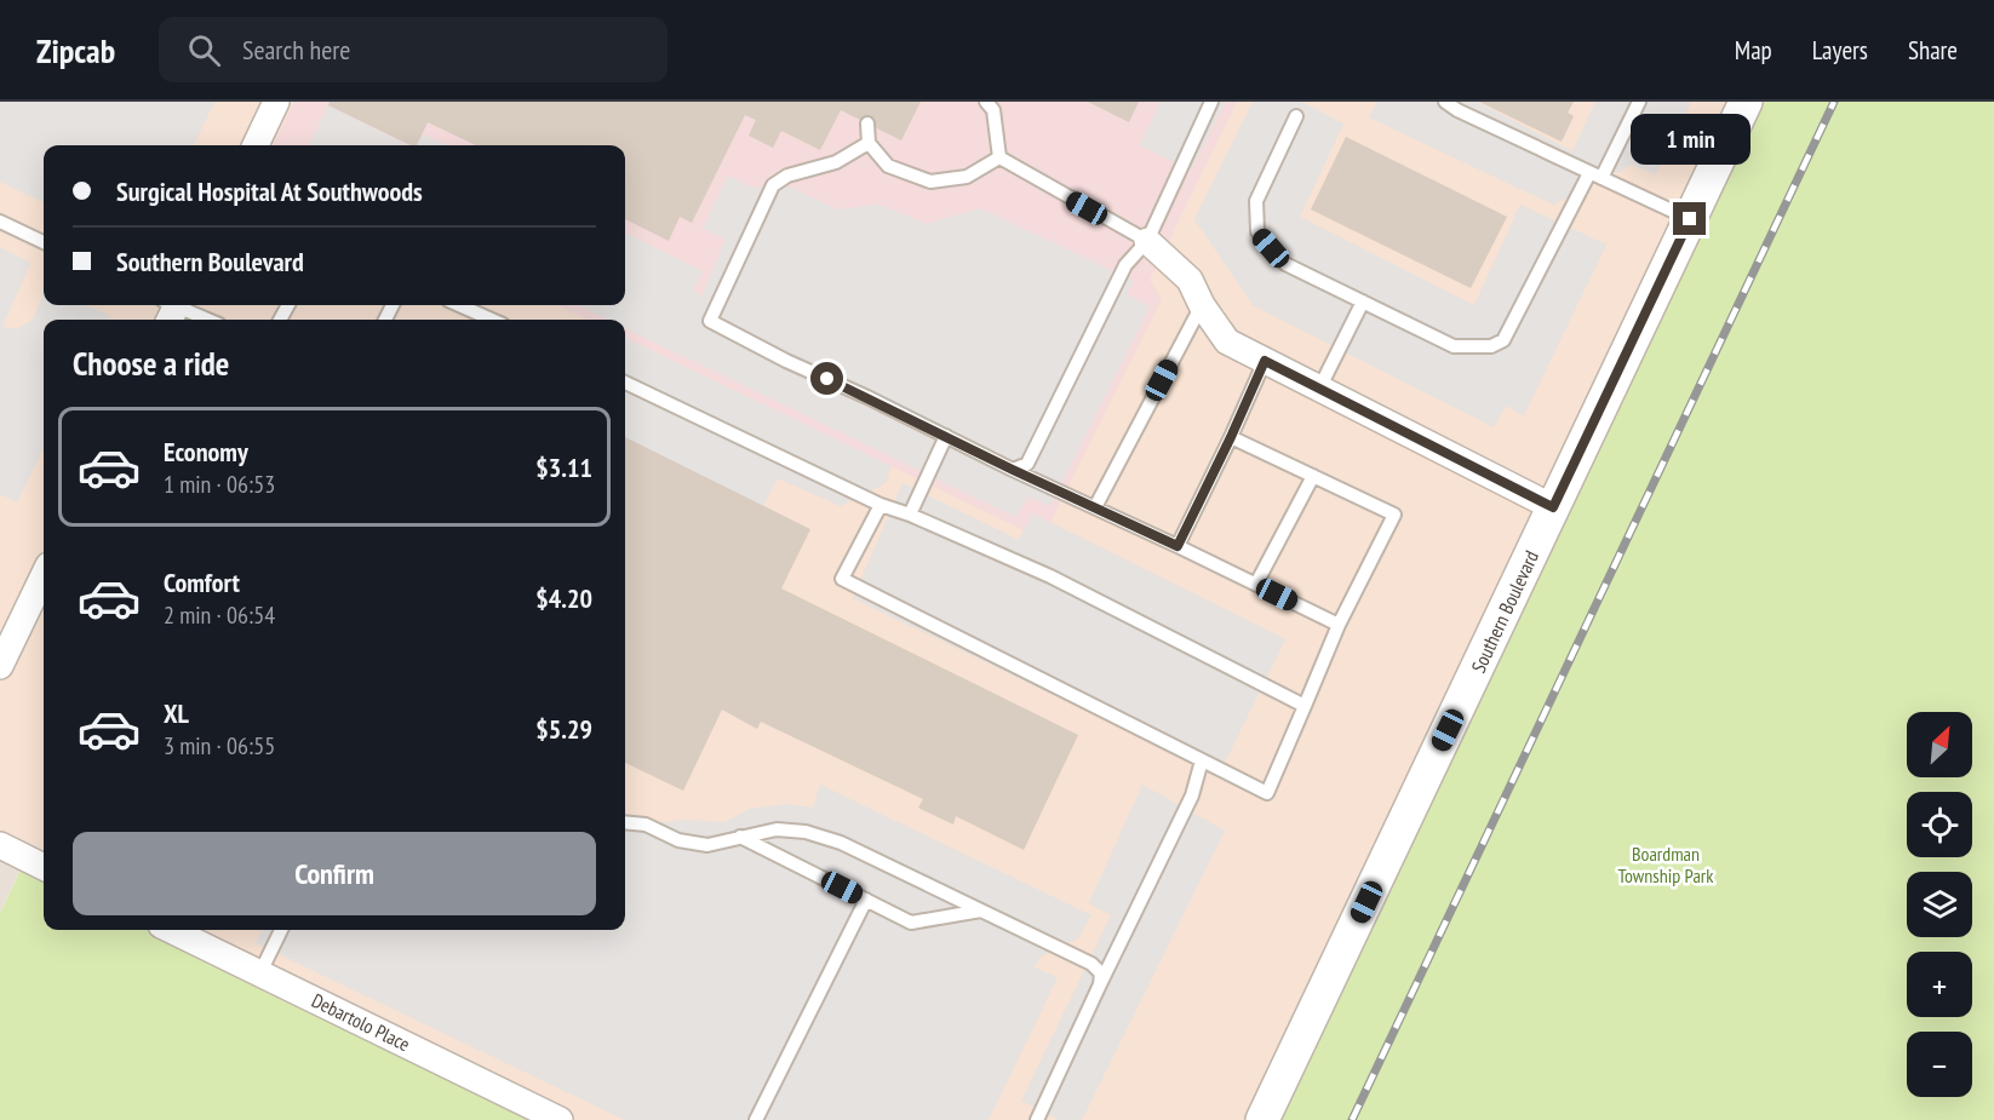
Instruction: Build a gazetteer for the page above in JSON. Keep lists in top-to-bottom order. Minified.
{"streets":{"street":["Southern Boulevard","Debartolo Place"]},"parks":["Boardman Township Park"],"north":"top right","page":{"header":"Zipcab","search":"Search here","nav":["Map","Layers","Share"],"bubble":"1 min","banner":["Surgical Hospital At Southwoods","Southern Boulevard"],"heading":"Choose a ride","list":[{"name":"Economy","note":"1 min · 06:53","value":"$3.11"},{"name":"Comfort","note":"2 min · 06:54","value":"$4.20"},{"name":"XL","note":"3 min · 06:55","value":"$5.29"}],"map_buttons":["+","−"],"buttons":"Confirm"}}
